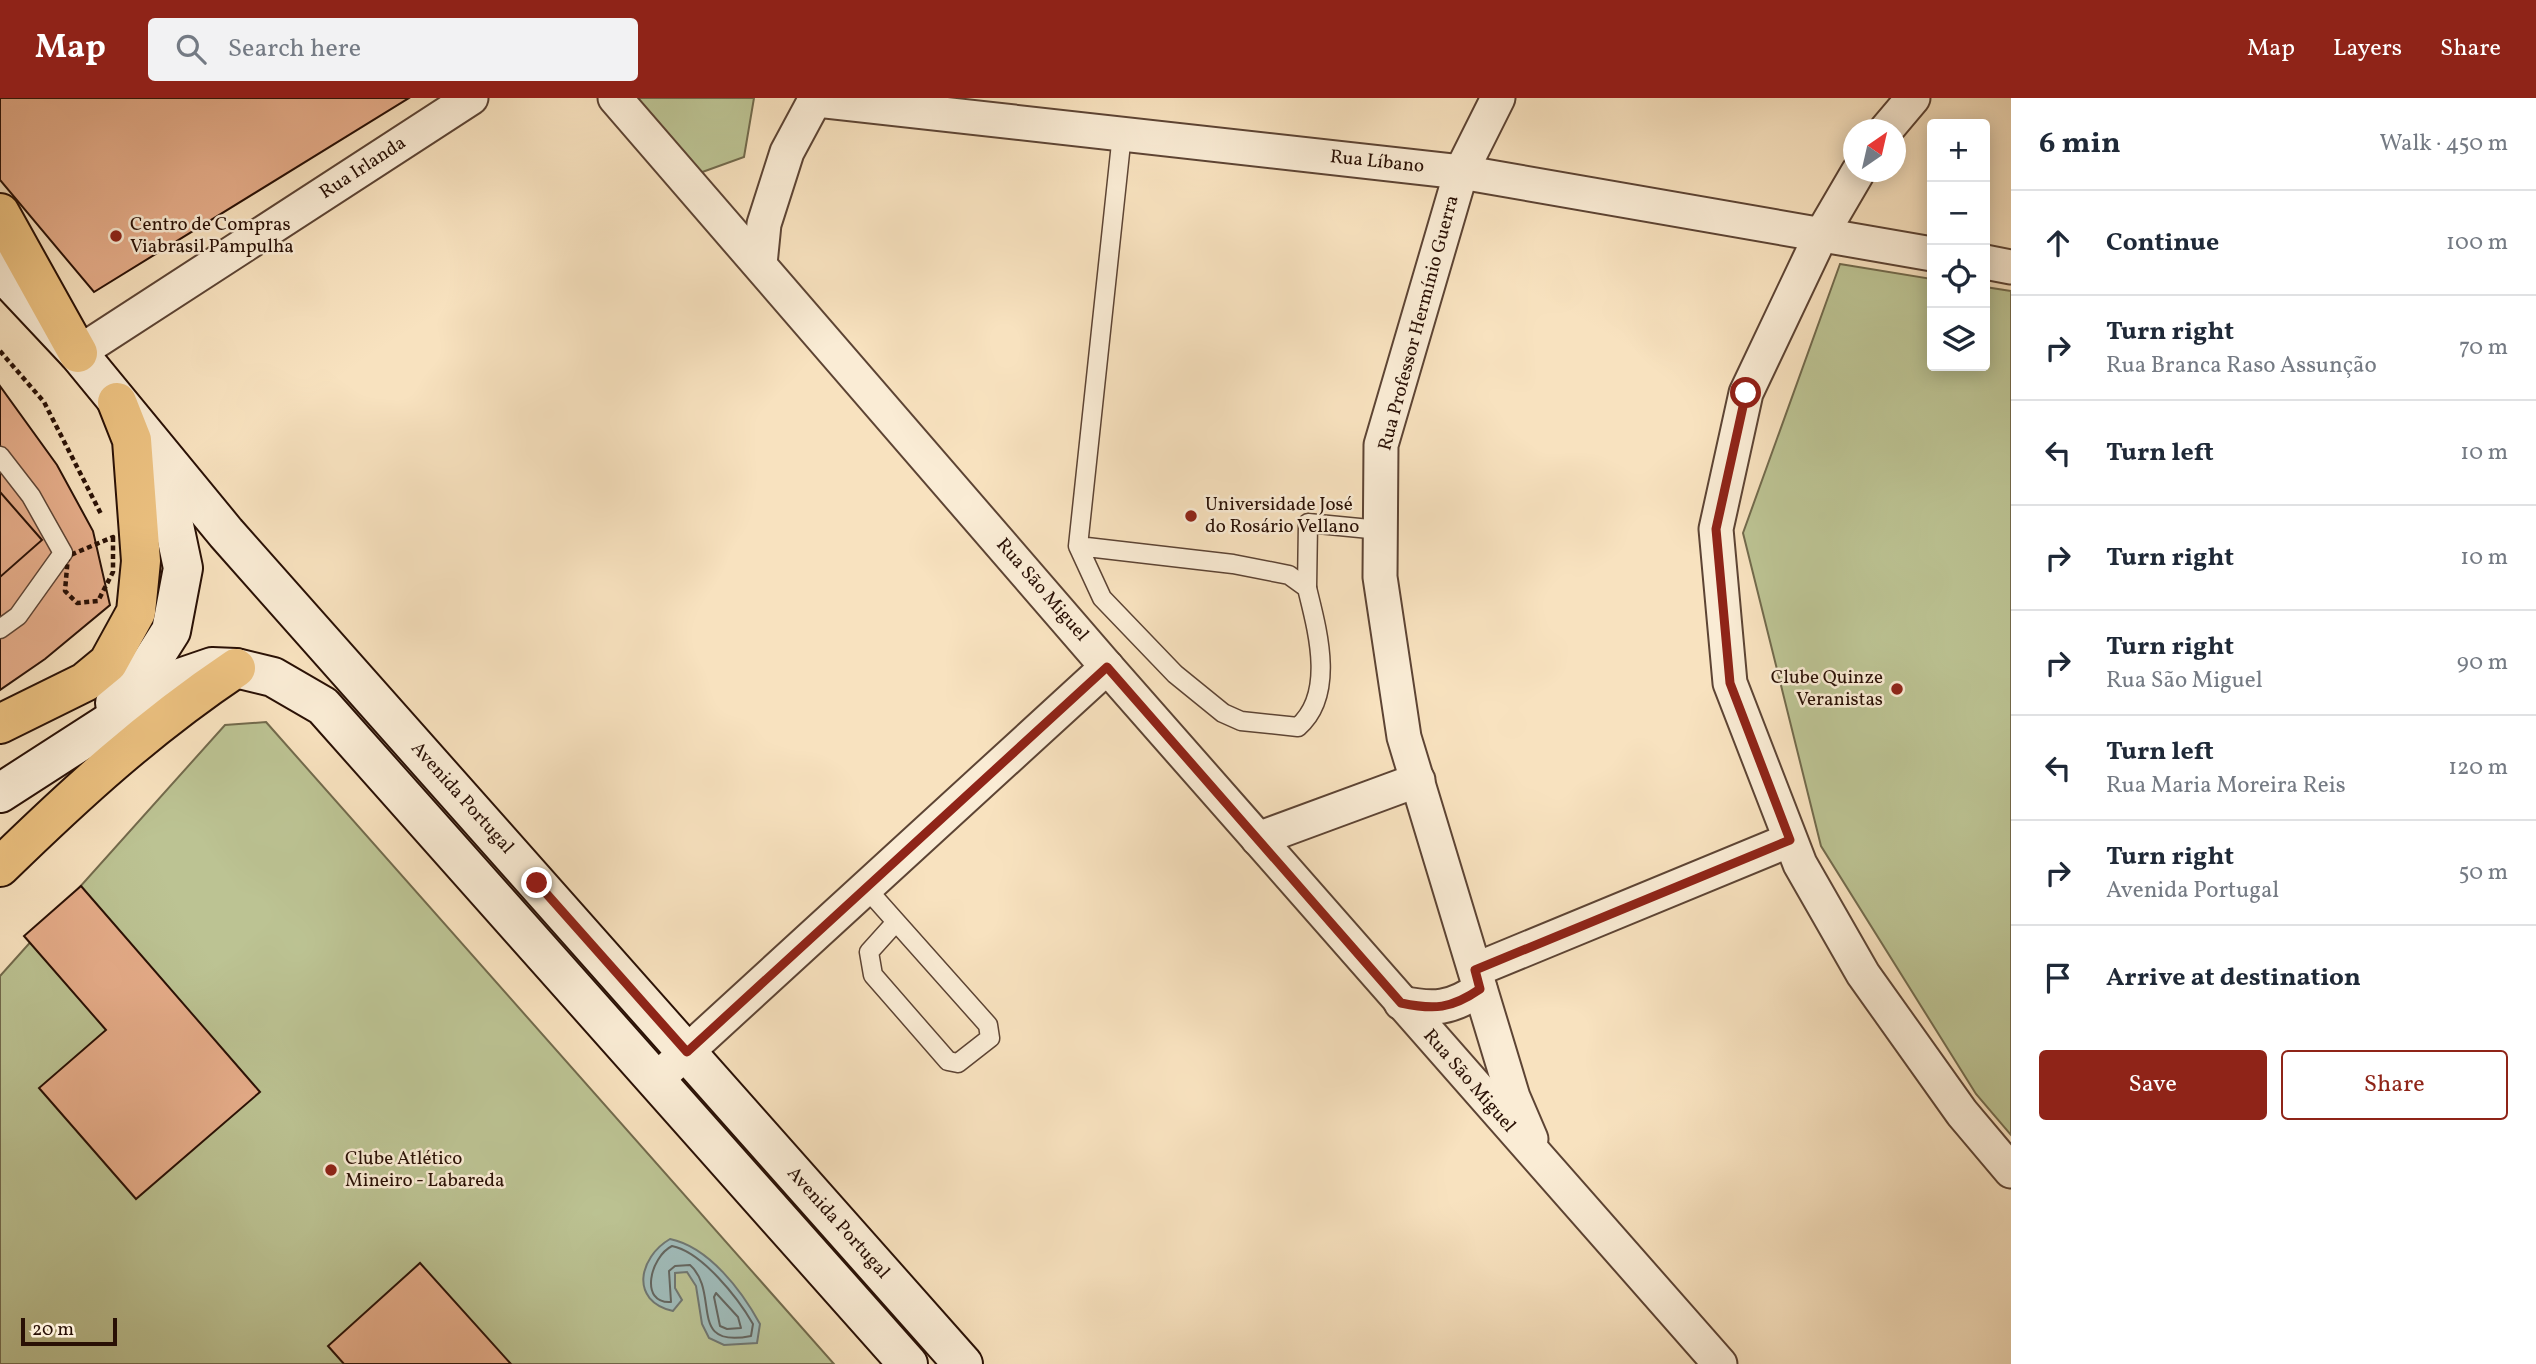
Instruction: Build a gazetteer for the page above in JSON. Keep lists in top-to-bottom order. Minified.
{"streets":{"main road":["Avenida Portugal"],"street":["Rua Líbano","Rua Irlanda","Rua Professor Hermínio Guerra","Rua São Miguel"]},"crossings":[["Rua Líbano","Rua Professor Hermínio Guerra"],["Rua Irlanda","Avenida Portugal"],["Rua Professor Hermínio Guerra","Rua São Miguel"]],"places":["Centro de Compras Viabrasil Pampulha","Universidade José do Rosário Vellano","Clube Quinze Veranistas","Clube Atlético Mineiro - Labareda"],"scale_bar":"20 m","north":"top right","page":{"header":"Map","search":"Search here","nav":["Map","Layers","Share"],"heading":["6 min","Walk · 450 m"],"map_buttons":["+","−"],"list":[["Continue","100 m"],["Turn right","Rua Branca Raso Assunção","70 m"],["Turn left","10 m"],["Turn right","10 m"],["Turn right","Rua São Miguel","90 m"],["Turn left","Rua Maria Moreira Reis","120 m"],["Turn right","Avenida Portugal","50 m"],"Arrive at destination"],"buttons":["Save","Share"],"scale":"20 m"}}
